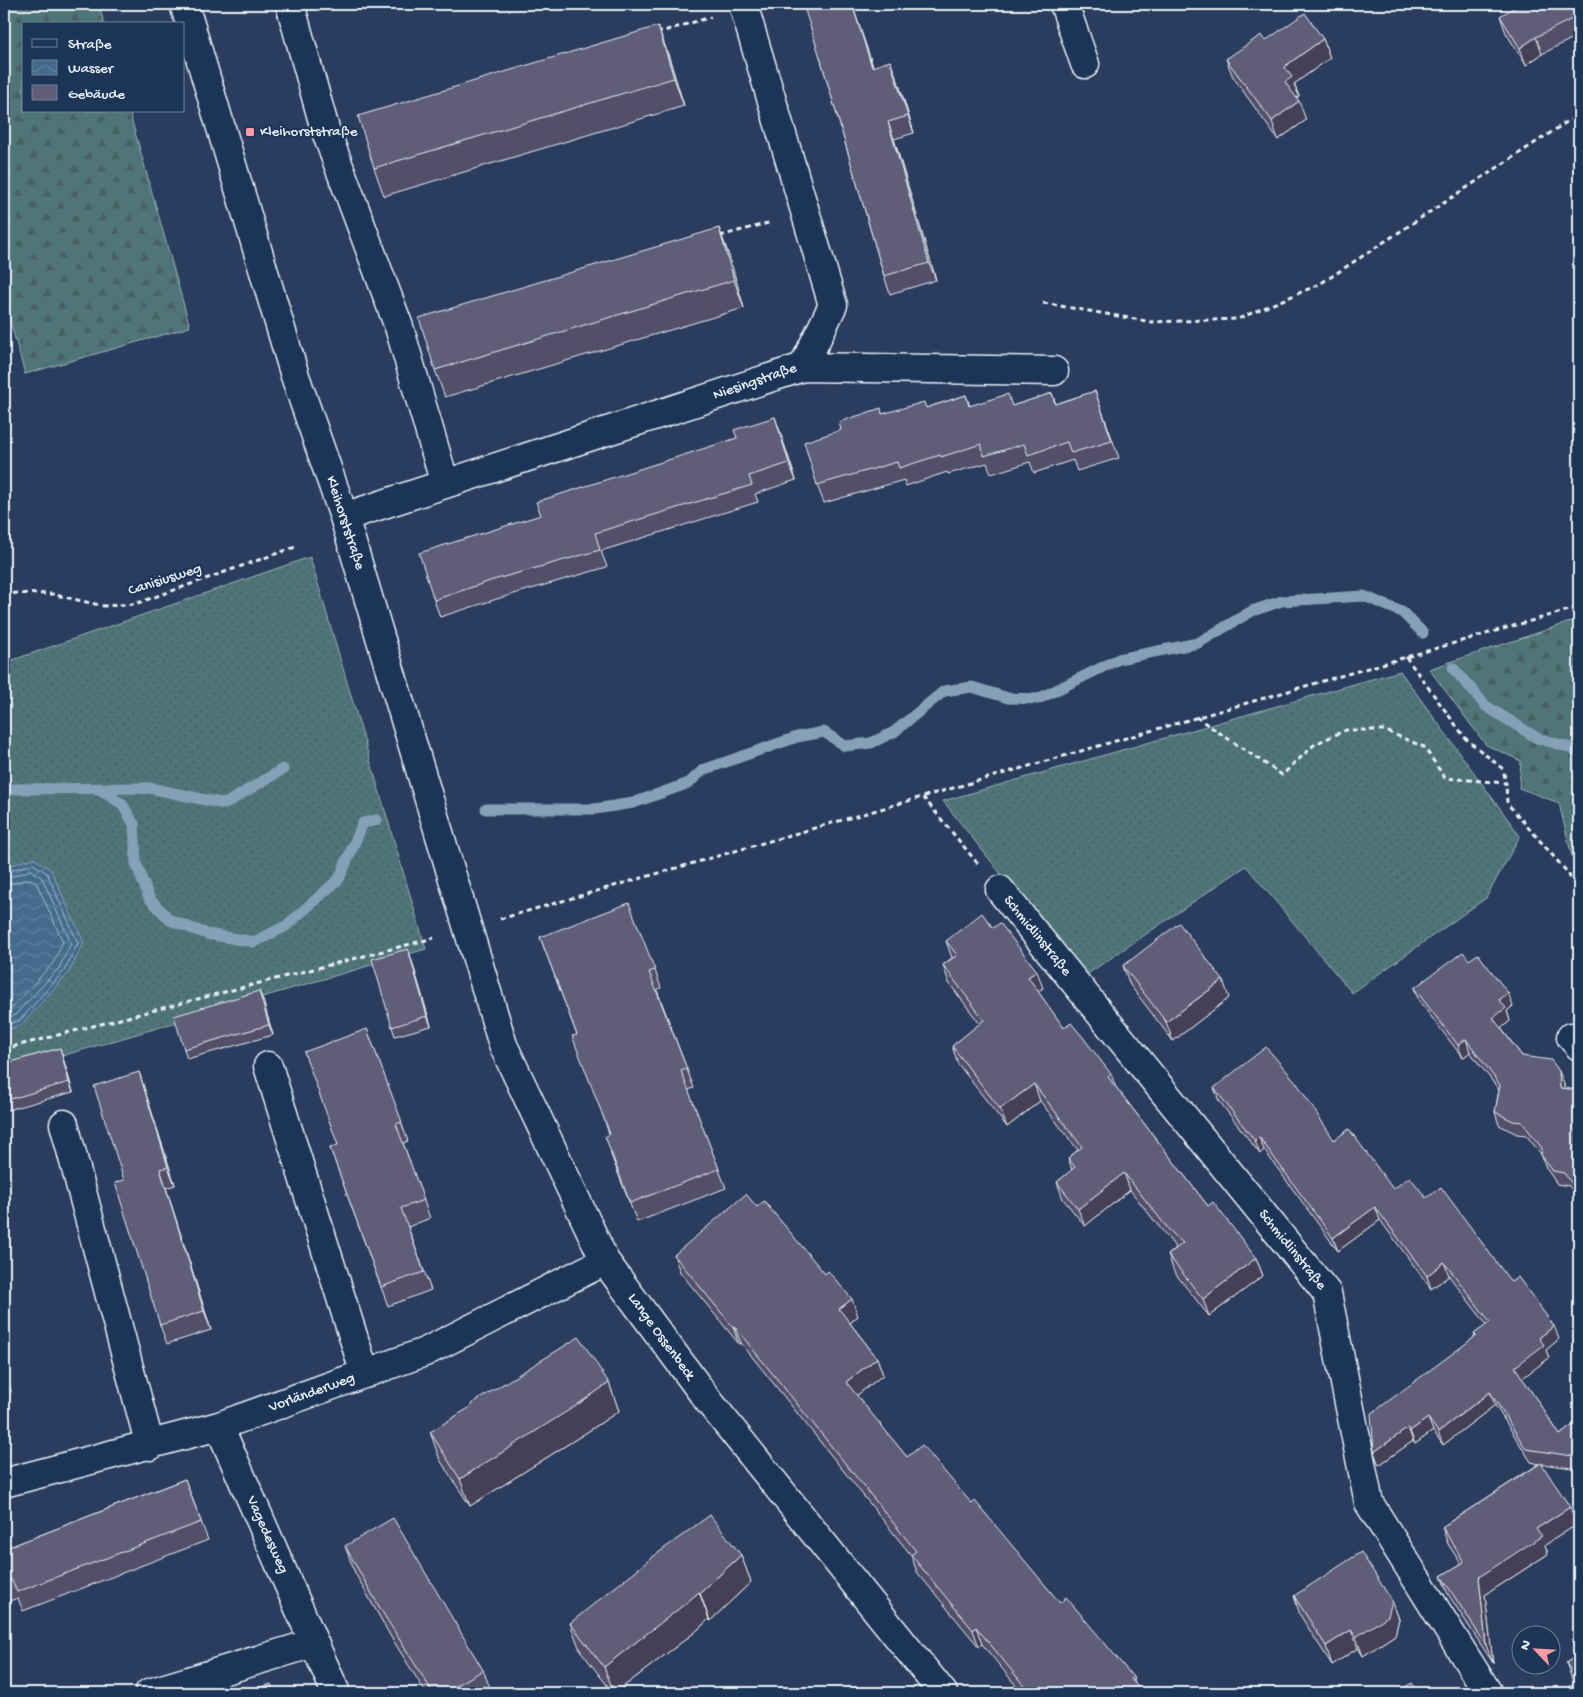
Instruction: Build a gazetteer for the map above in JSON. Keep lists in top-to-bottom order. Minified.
{"streets":{"street":["Niesingstraße","Kleihorststraße","Schmidlinstraße","Lange Ossenbeck","Vorländerweg","Vagedesweg"],"path":["Canisiusweg"]},"crossings":[["Niesingstraße","Kleihorststraße"],["Kleihorststraße","Lange Ossenbeck"],["Lange Ossenbeck","Vorländerweg"],["Vorländerweg","Vagedesweg"]],"places":{"transit":["Kleihorststraße"]},"legend":["Straße","Wasser","Gebäude"],"north":"top left"}
